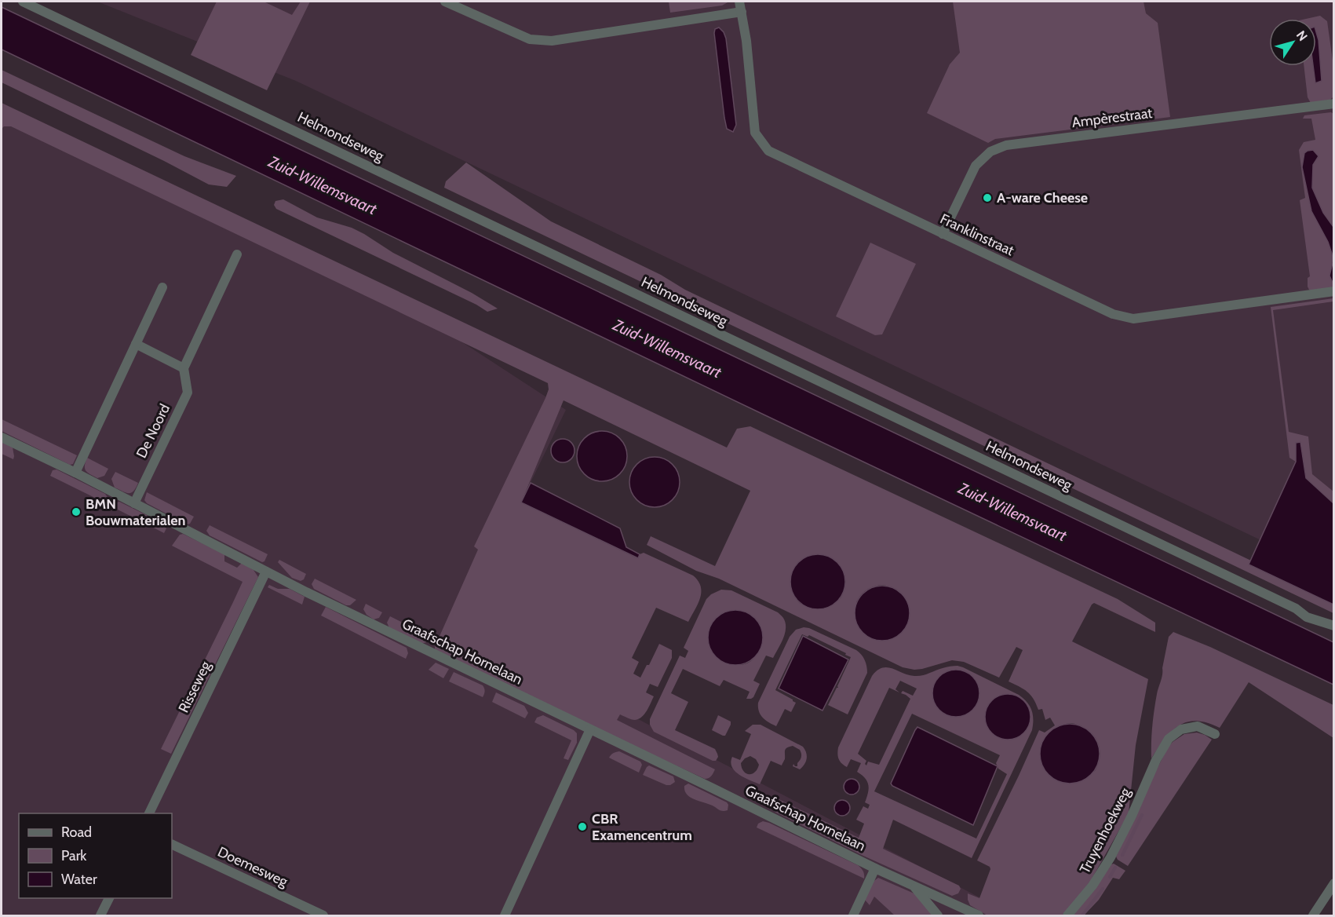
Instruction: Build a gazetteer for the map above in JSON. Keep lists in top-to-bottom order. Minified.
{"streets":{"street":["Ampèrestraat","Helmondseweg","Franklinstraat","De Noord","Graafschap Hornelaan","Risseweg","Truyenhoekweg","Doemesweg"]},"crossings":[["Ampèrestraat","Franklinstraat"],["De Noord","Graafschap Hornelaan"],["Graafschap Hornelaan","Risseweg"]],"water":["Zuid-Willemsvaart"],"places":["A-ware Cheese","BMN Bouwmaterialen","CBR Examencentrum"],"legend":["Road","Park","Water"],"north":"top right"}
